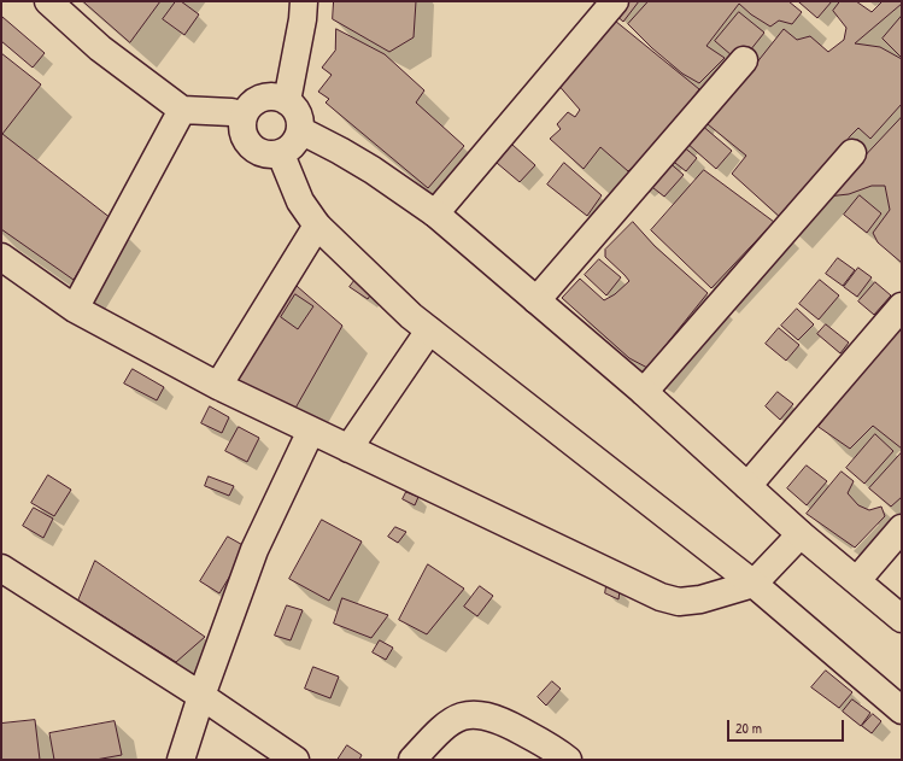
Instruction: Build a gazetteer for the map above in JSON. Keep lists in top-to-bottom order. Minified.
{"scale_bar":"20 m"}
